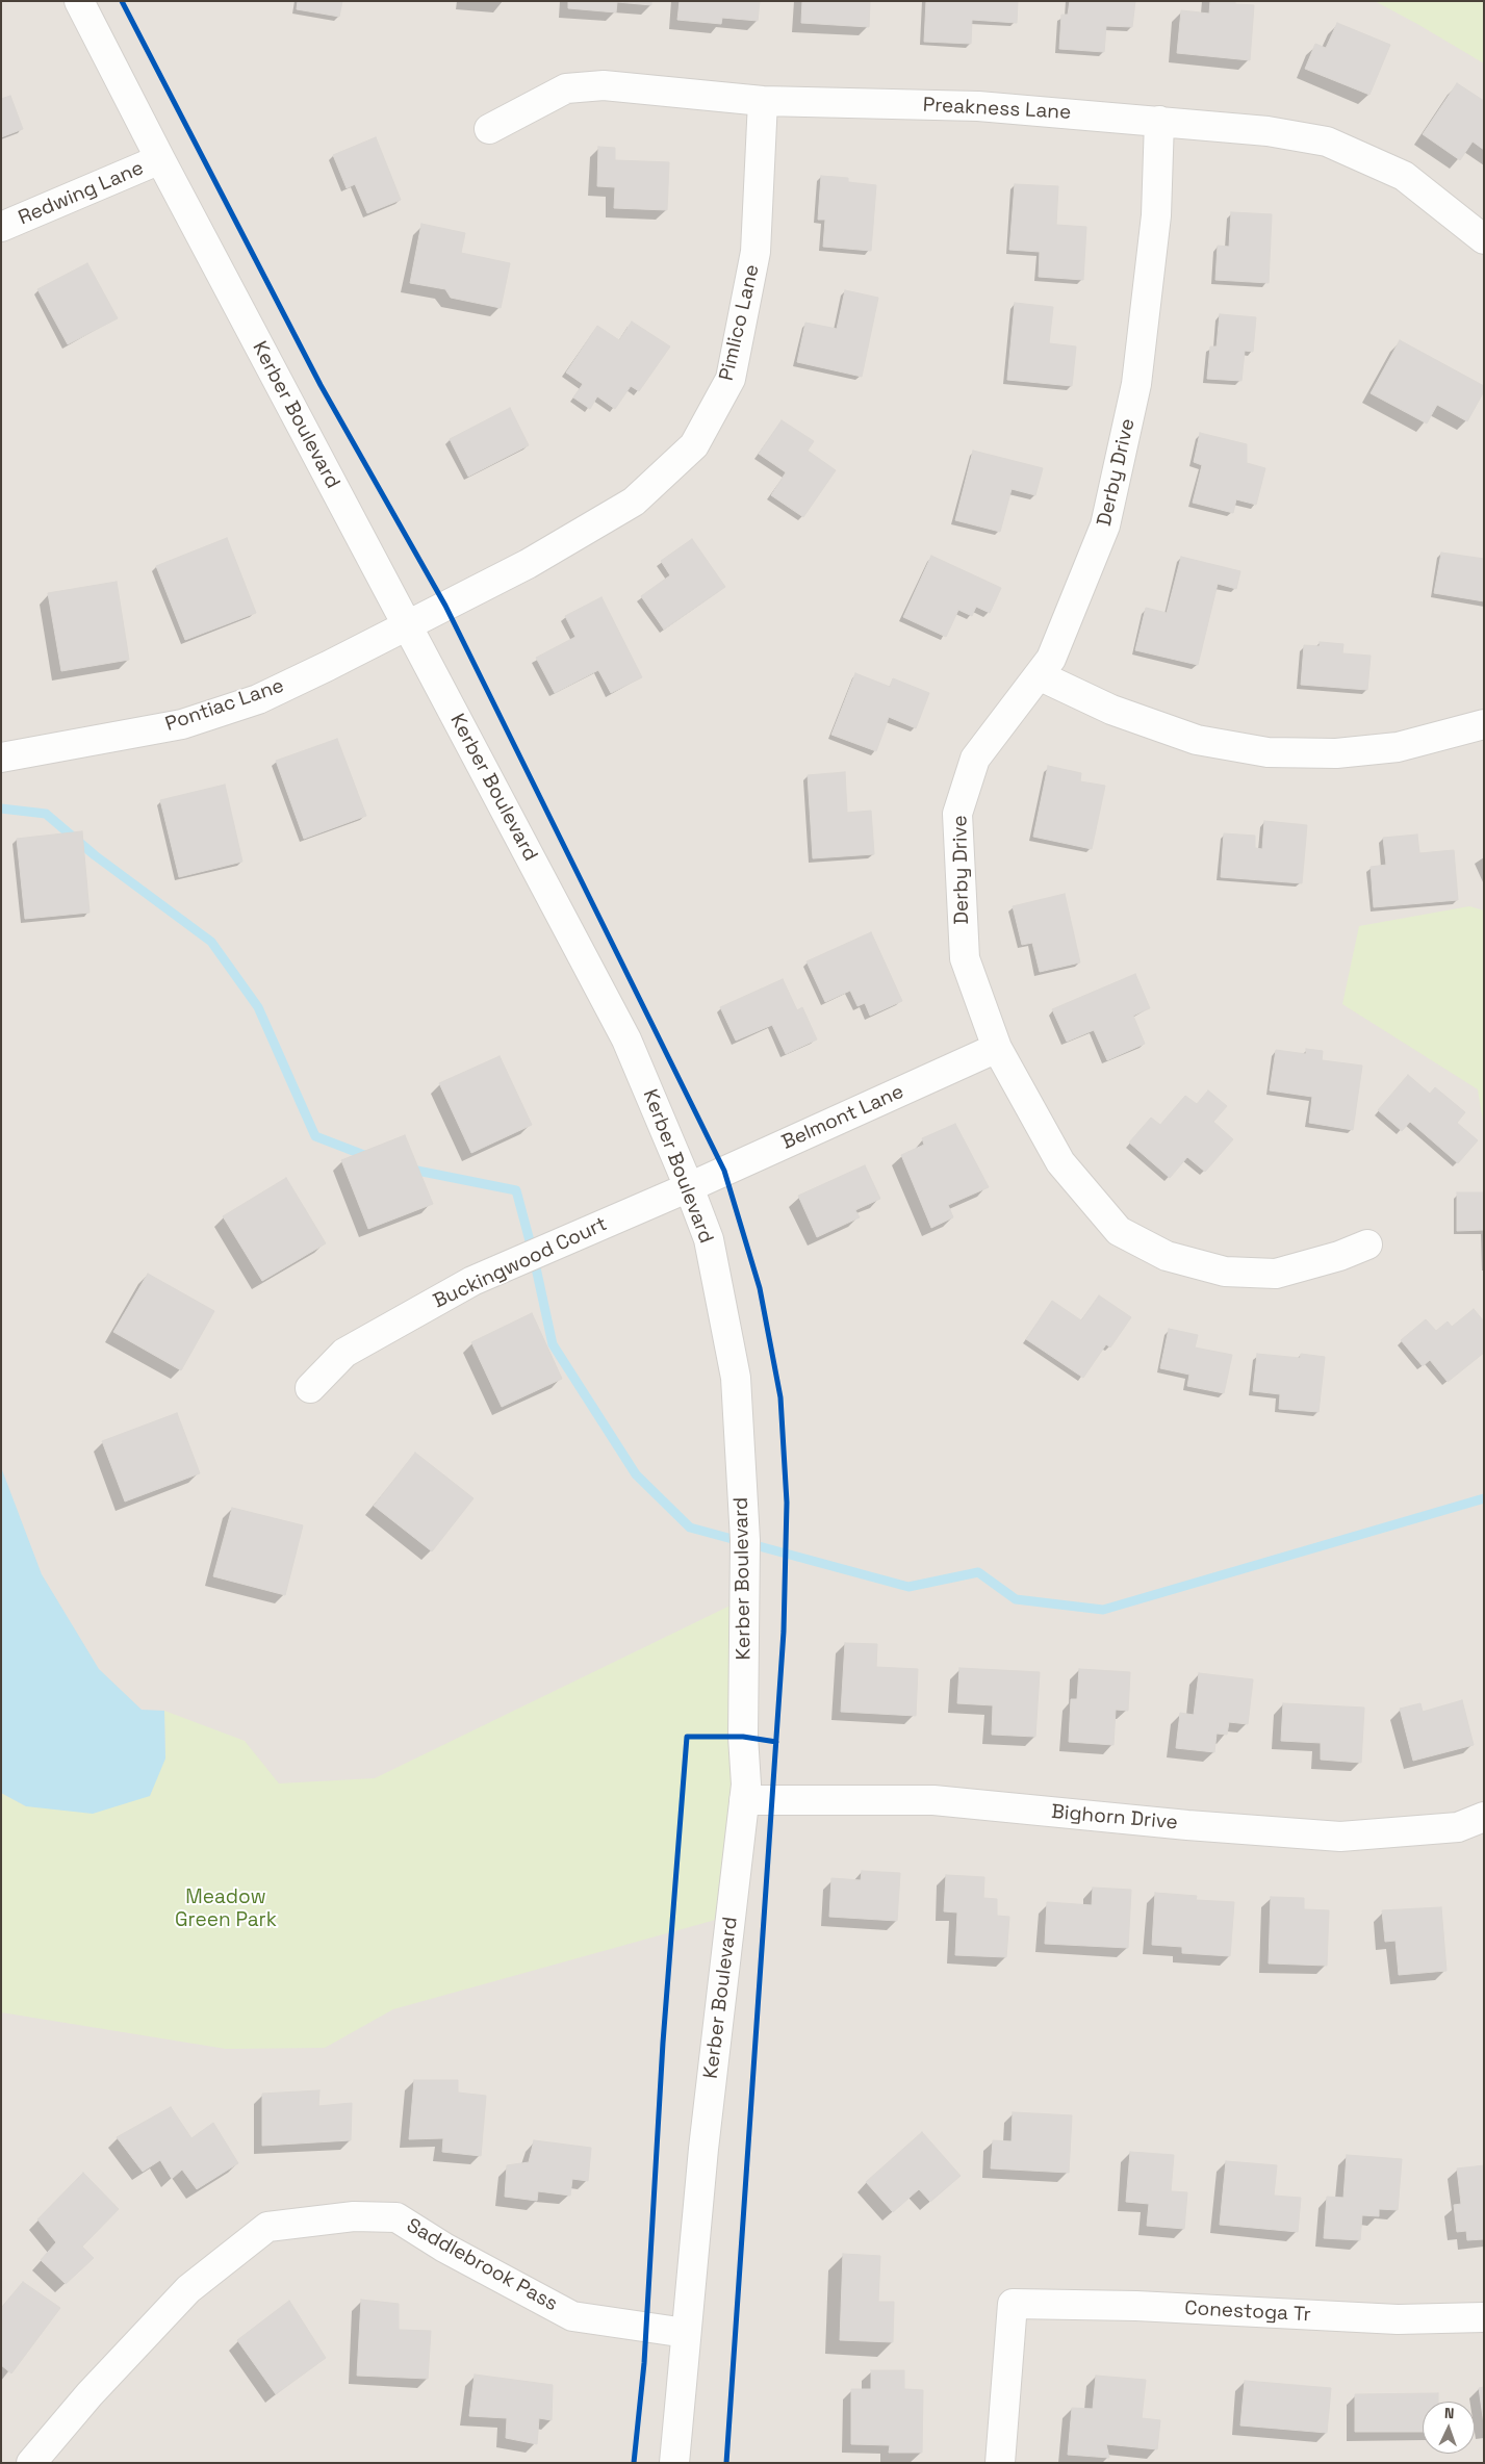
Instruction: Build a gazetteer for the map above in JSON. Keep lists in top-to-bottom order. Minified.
{"streets":{"street":["Preakness Lane","Redwing Lane","Pimlico Lane","Kerber Boulevard","Derby Drive","Pontiac Lane","Belmont Lane","Buckingwood Court","Bighorn Drive","Saddlebrook Pass","Conestoga Tr"]},"crossings":[["Preakness Lane","Pimlico Lane"],["Preakness Lane","Derby Drive"],["Redwing Lane","Kerber Boulevard"],["Pimlico Lane","Kerber Boulevard"],["Pimlico Lane","Pontiac Lane"],["Kerber Boulevard","Pontiac Lane"],["Kerber Boulevard","Belmont Lane"],["Kerber Boulevard","Buckingwood Court"],["Kerber Boulevard","Bighorn Drive"],["Kerber Boulevard","Saddlebrook Pass"],["Derby Drive","Belmont Lane"],["Belmont Lane","Buckingwood Court"]],"parks":["Meadow Green Park"],"north":"top"}
